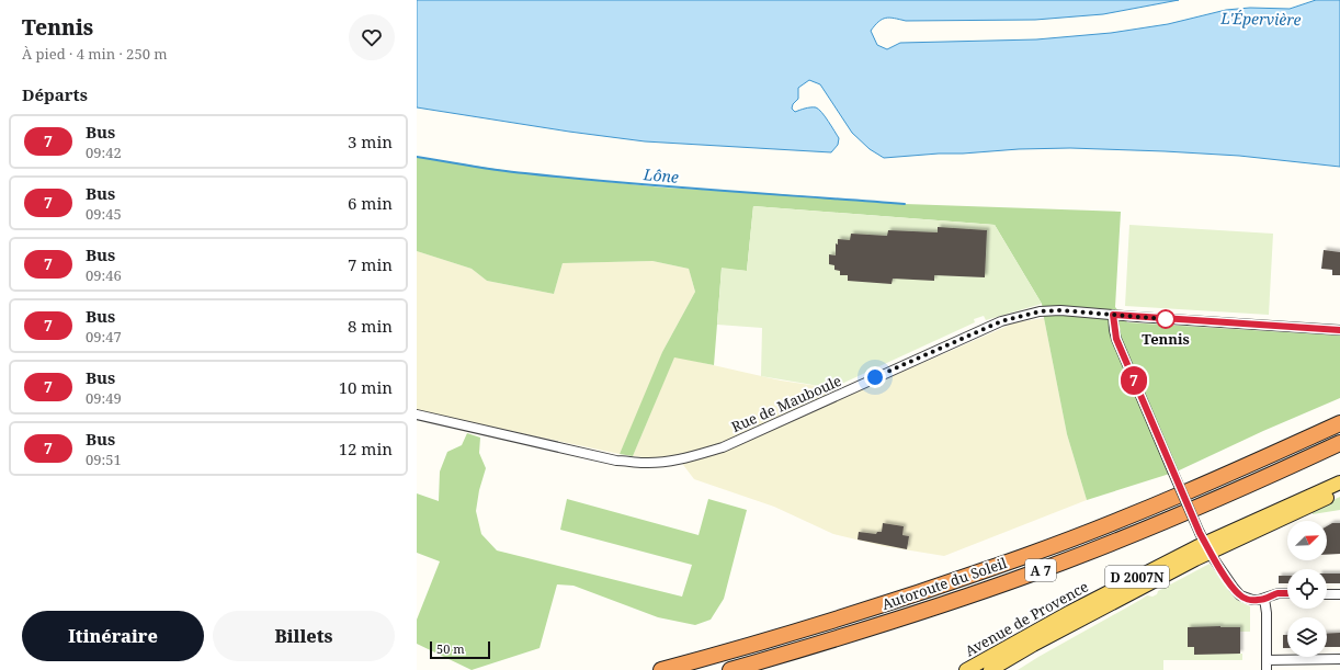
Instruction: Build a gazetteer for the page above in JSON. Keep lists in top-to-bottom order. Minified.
{"streets":{"highway":["A 7","Autoroute du Soleil"],"main road":["D 2007N","Avenue de Provence"],"street":["Rue de Mauboule"]},"water":["L'Épervière","Lône"],"places":["Tennis"],"lines":["bus line 7"],"scale_bar":"50 m","north":"top right","page":{"heading":[["Tennis","À pied · 4 min · 250 m"],"Départs"],"on_map":"7","list":[{"mark":"7","name":"Bus","note":"09:42","value":"3 min"},{"mark":"7","name":"Bus","note":"09:45","value":"6 min"},{"mark":"7","name":"Bus","note":"09:46","value":"7 min"},{"mark":"7","name":"Bus","note":"09:47","value":"8 min"},{"mark":"7","name":"Bus","note":"09:49","value":"10 min"},{"mark":"7","name":"Bus","note":"09:51","value":"12 min"}],"buttons":["Itinéraire","Billets"],"scale":"50 m"}}
